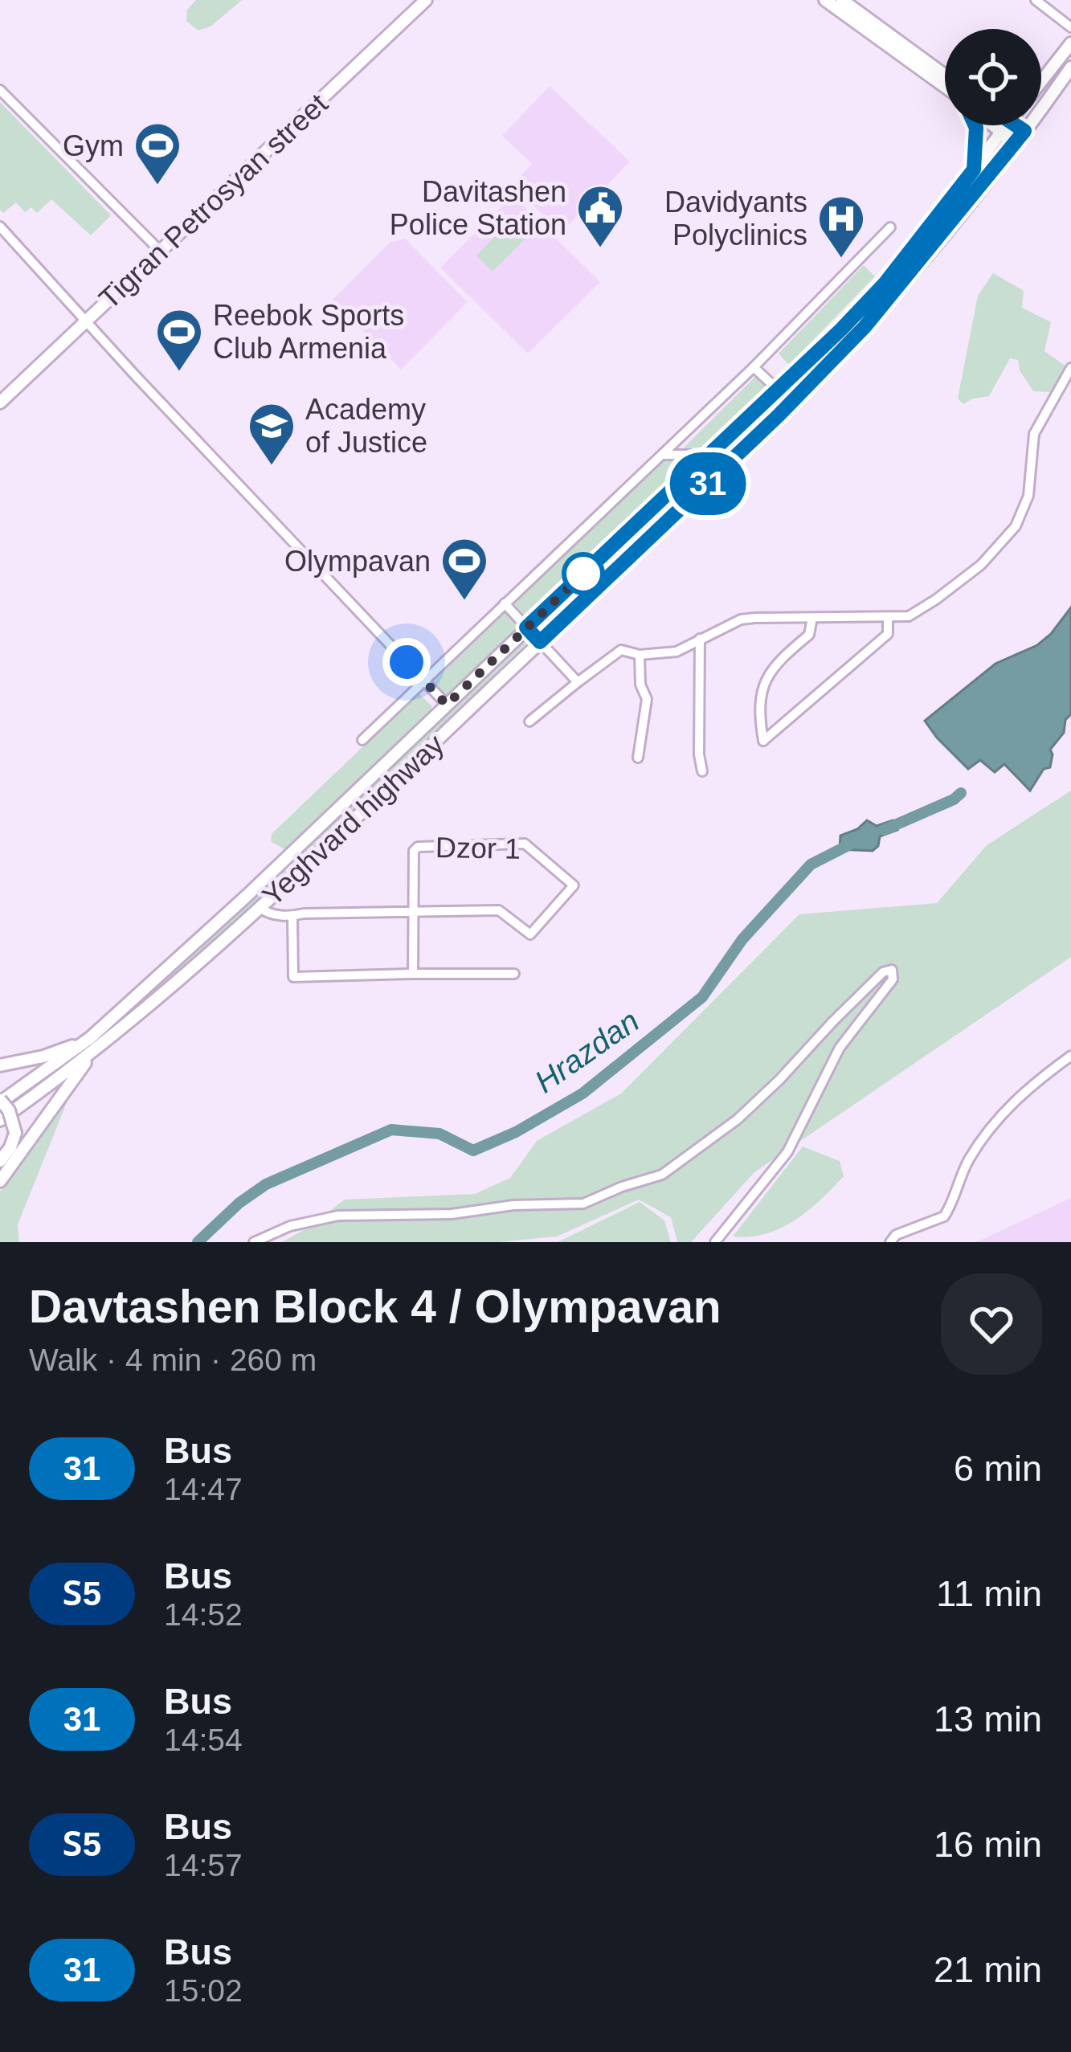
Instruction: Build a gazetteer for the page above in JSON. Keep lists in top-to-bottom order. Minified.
{"streets":{"main road":["Tigran Petrosyan street","Yeghvard highway"],"street":["Dzor 1"]},"crossings":[["Yeghvard highway","Dzor 1"]],"water":["Hrazdan"],"places":{"sports":["Gym","Reebok Sports Club Armenia","Olympavan"],"public building":["Davitashen Police Station"],"hospital":["Davidyants Polyclinics"],"school or university":["Academy of Justice"]},"lines":["bus line 31"],"page":{"on_map":"31","heading":["Davtashen Block 4 / Olympavan","Walk · 4 min · 260 m"],"list":[{"mark":"31","name":"Bus","note":"14:47","value":"6 min"},{"mark":"Տ5","name":"Bus","note":"14:52","value":"11 min"},{"mark":"31","name":"Bus","note":"14:54","value":"13 min"},{"mark":"Տ5","name":"Bus","note":"14:57","value":"16 min"},{"mark":"31","name":"Bus","note":"15:02","value":"21 min"}]}}
